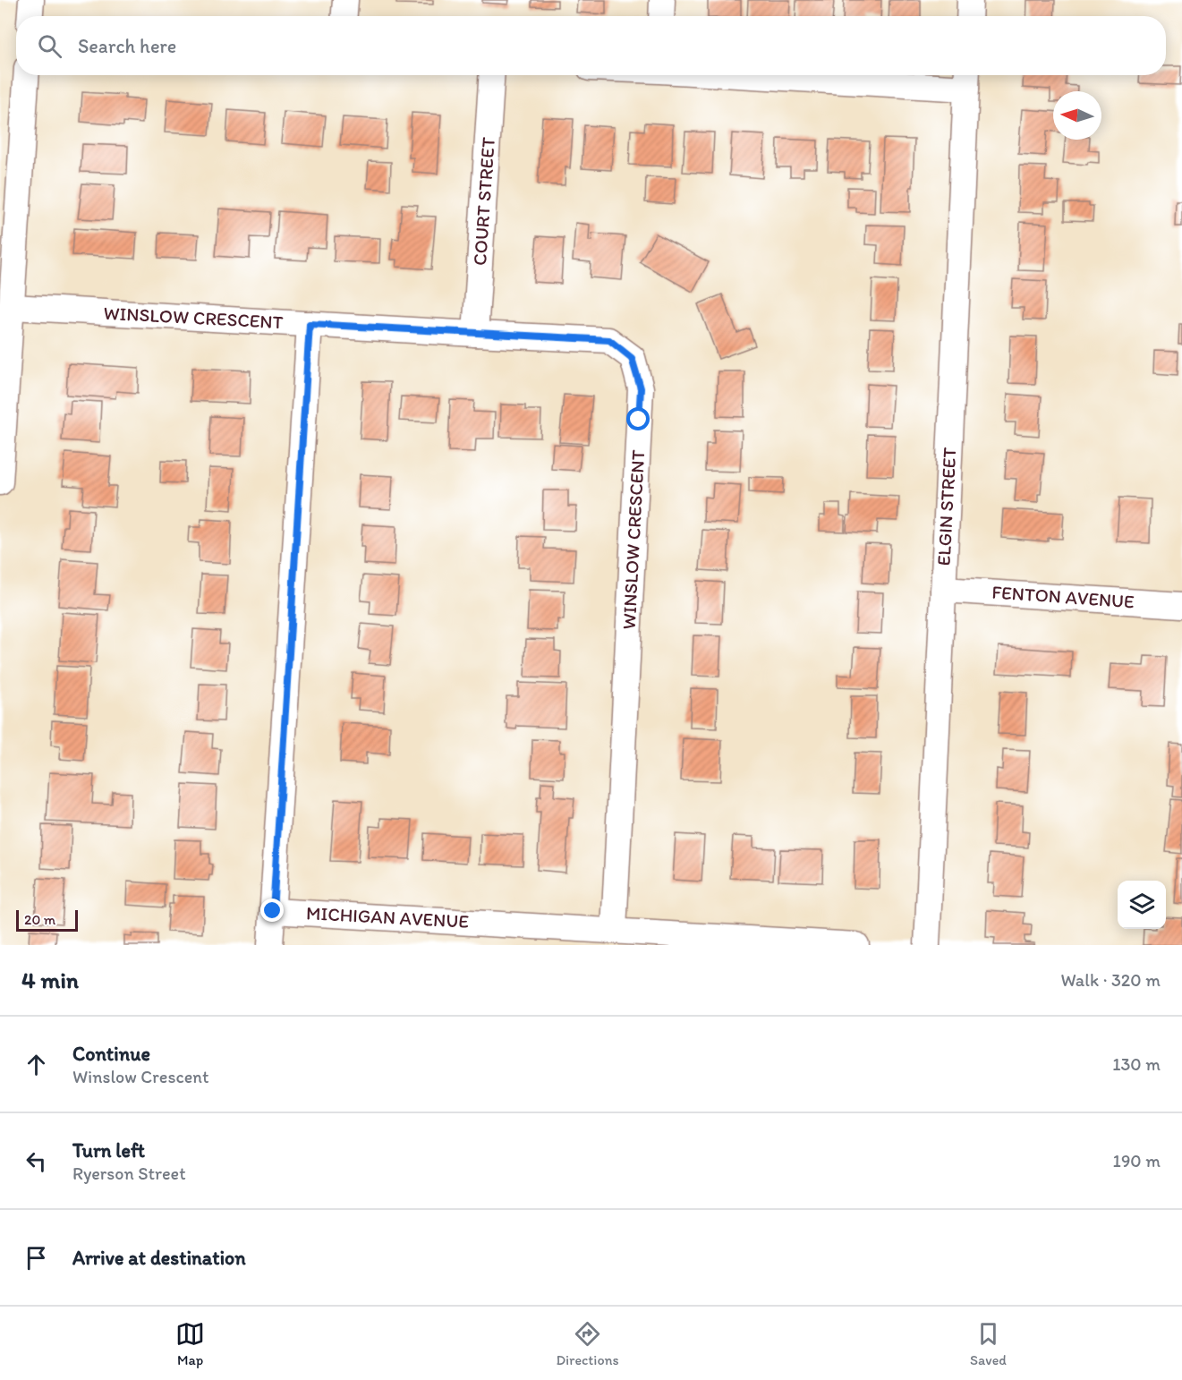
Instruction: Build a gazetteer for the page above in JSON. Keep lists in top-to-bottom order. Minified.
{"streets":{"street":["COURT STREET","WINSLOW CRESCENT","ELGIN STREET","FENTON AVENUE","MICHIGAN AVENUE"]},"crossings":[["COURT STREET","WINSLOW CRESCENT"],["WINSLOW CRESCENT","MICHIGAN AVENUE"],["ELGIN STREET","FENTON AVENUE"]],"scale_bar":"20 m","north":"left","page":{"search":"Search here","scale":"20 m","heading":["4 min","Walk · 320 m"],"list":[["Continue","Winslow Crescent","130 m"],["Turn left","Ryerson Street","190 m"],"Arrive at destination"],"nav":["Map","Directions","Saved"]}}
